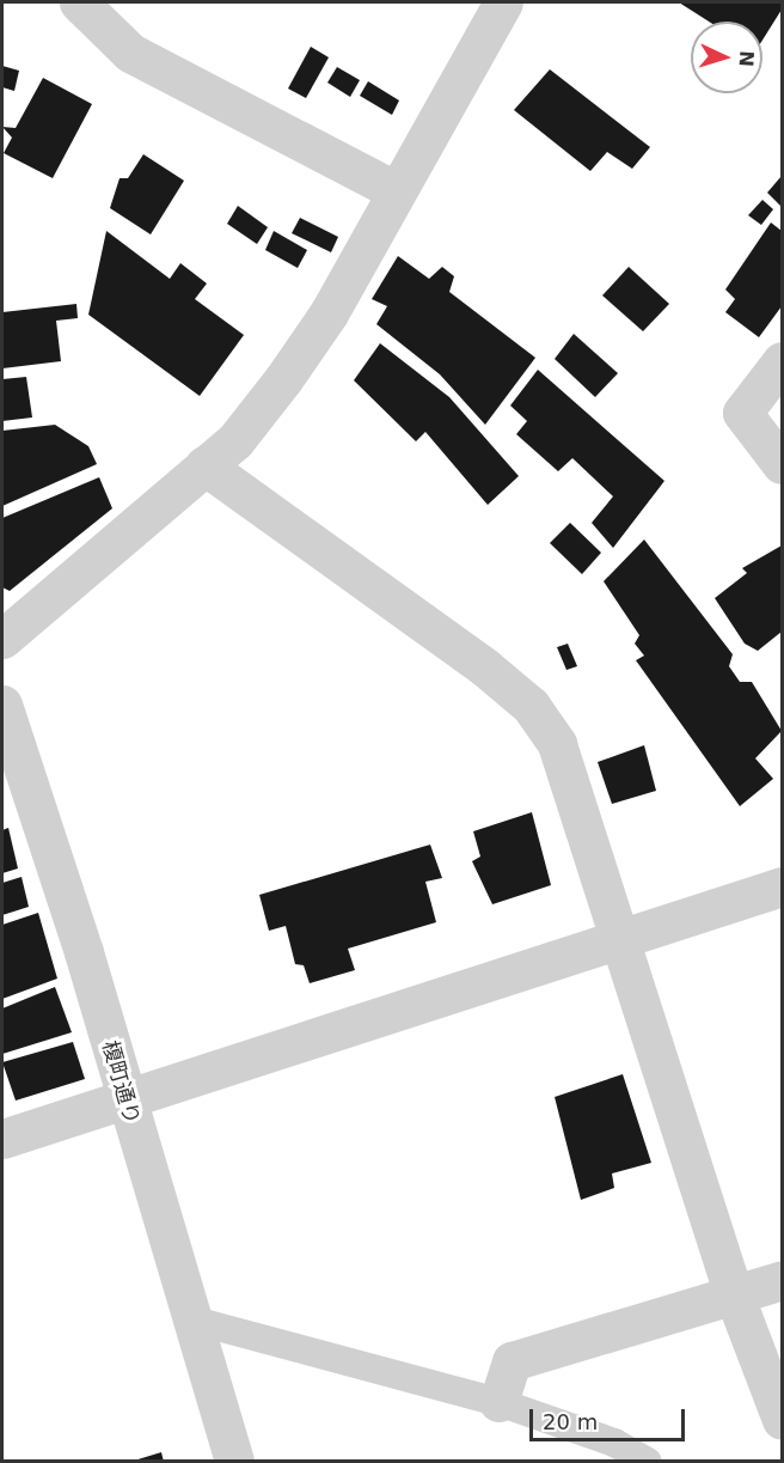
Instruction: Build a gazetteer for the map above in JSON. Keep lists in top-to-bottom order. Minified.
{"streets":{"street":["榎町通り"]},"scale_bar":"20 m","north":"right"}
